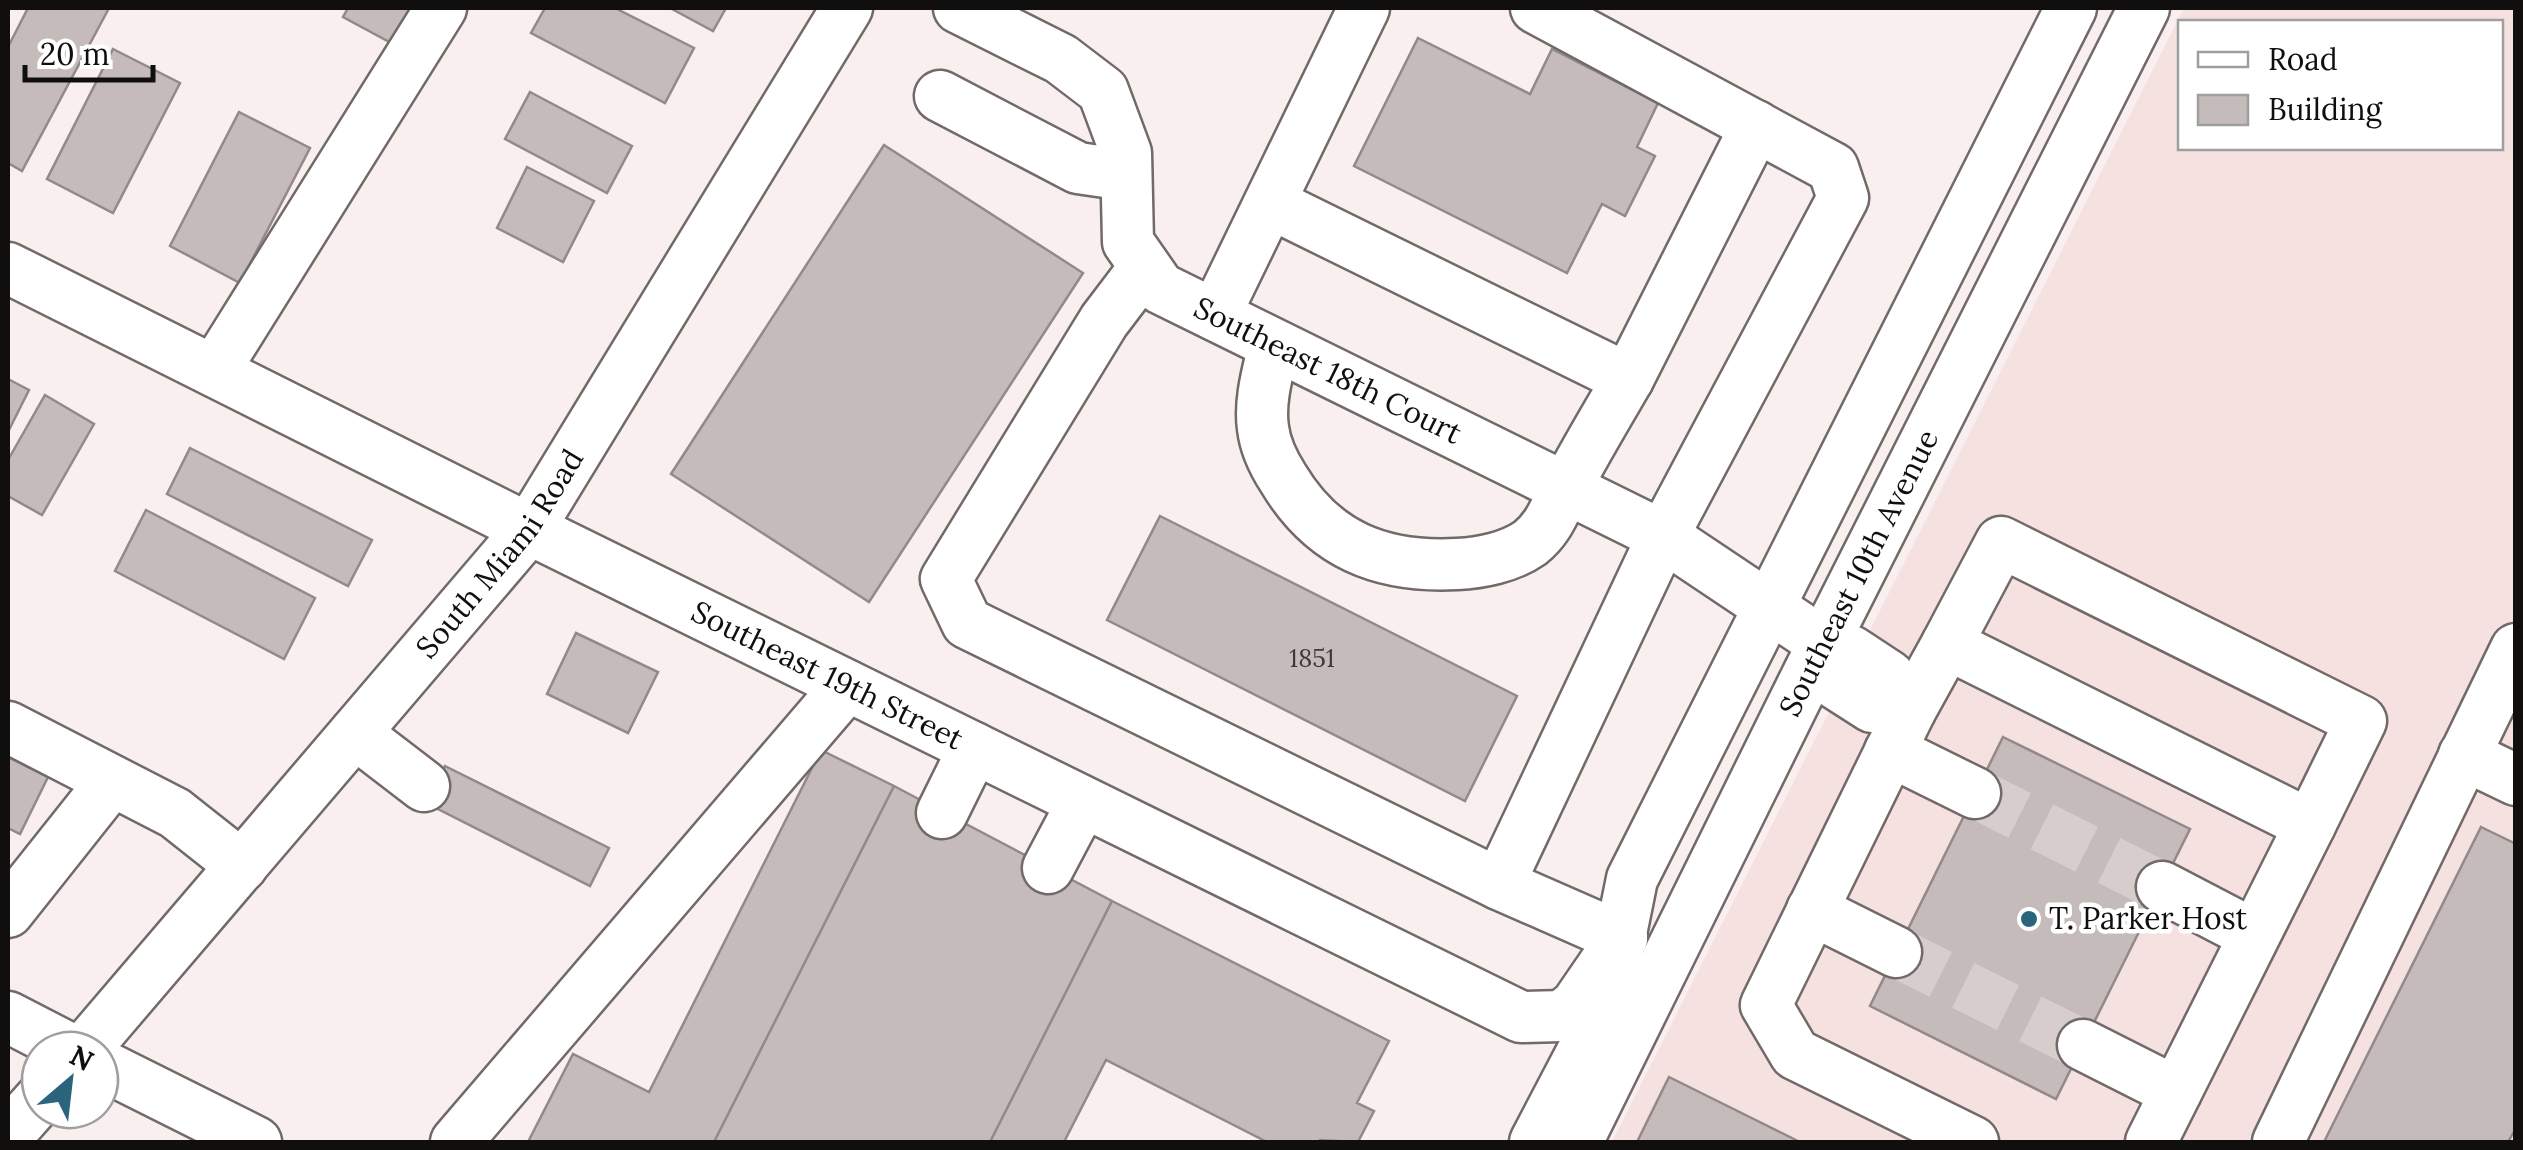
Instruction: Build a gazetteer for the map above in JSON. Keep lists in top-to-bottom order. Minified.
{"streets":{"street":["Southeast 18th Court","South Miami Road","Southeast 10th Avenue","Southeast 19th Street"]},"crossings":[["Southeast 18th Court","Southeast 10th Avenue"],["South Miami Road","Southeast 19th Street"]],"places":["T. Parker Host"],"house_numbers":["1851"],"legend":["Road","Building"],"scale_bar":"20 m","north":"top right"}
